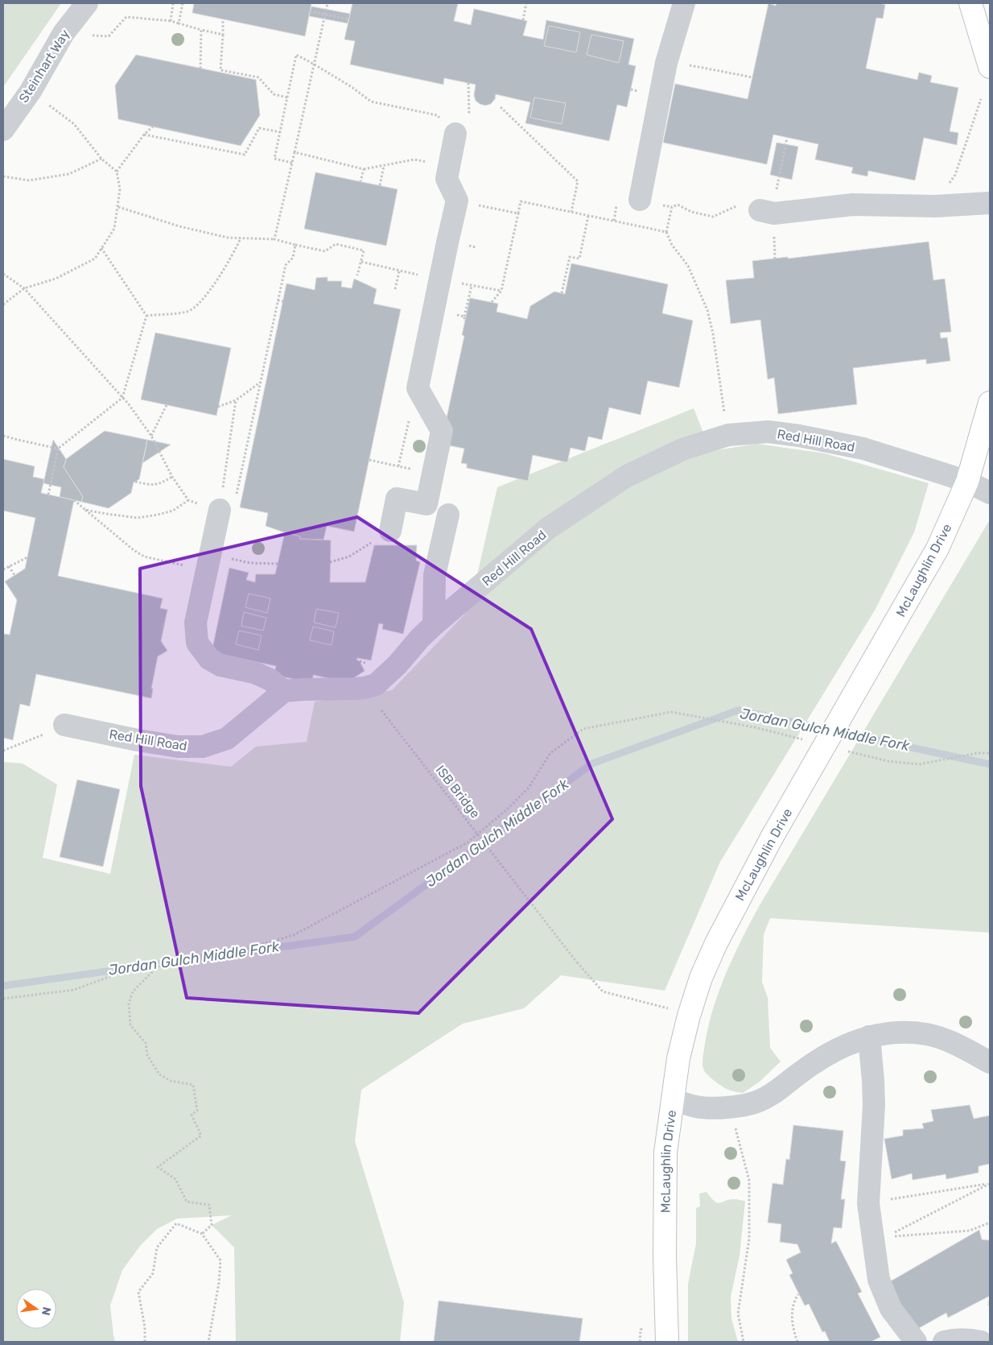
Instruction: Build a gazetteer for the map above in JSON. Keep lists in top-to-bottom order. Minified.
{"streets":{"main road":["McLaughlin Drive"],"street":["Steinhart Way","Red Hill Road"],"path":["ISB Bridge"]},"crossings":[["Red Hill Road","McLaughlin Drive"]],"water":["Jordan Gulch Middle Fork"],"north":"right"}
